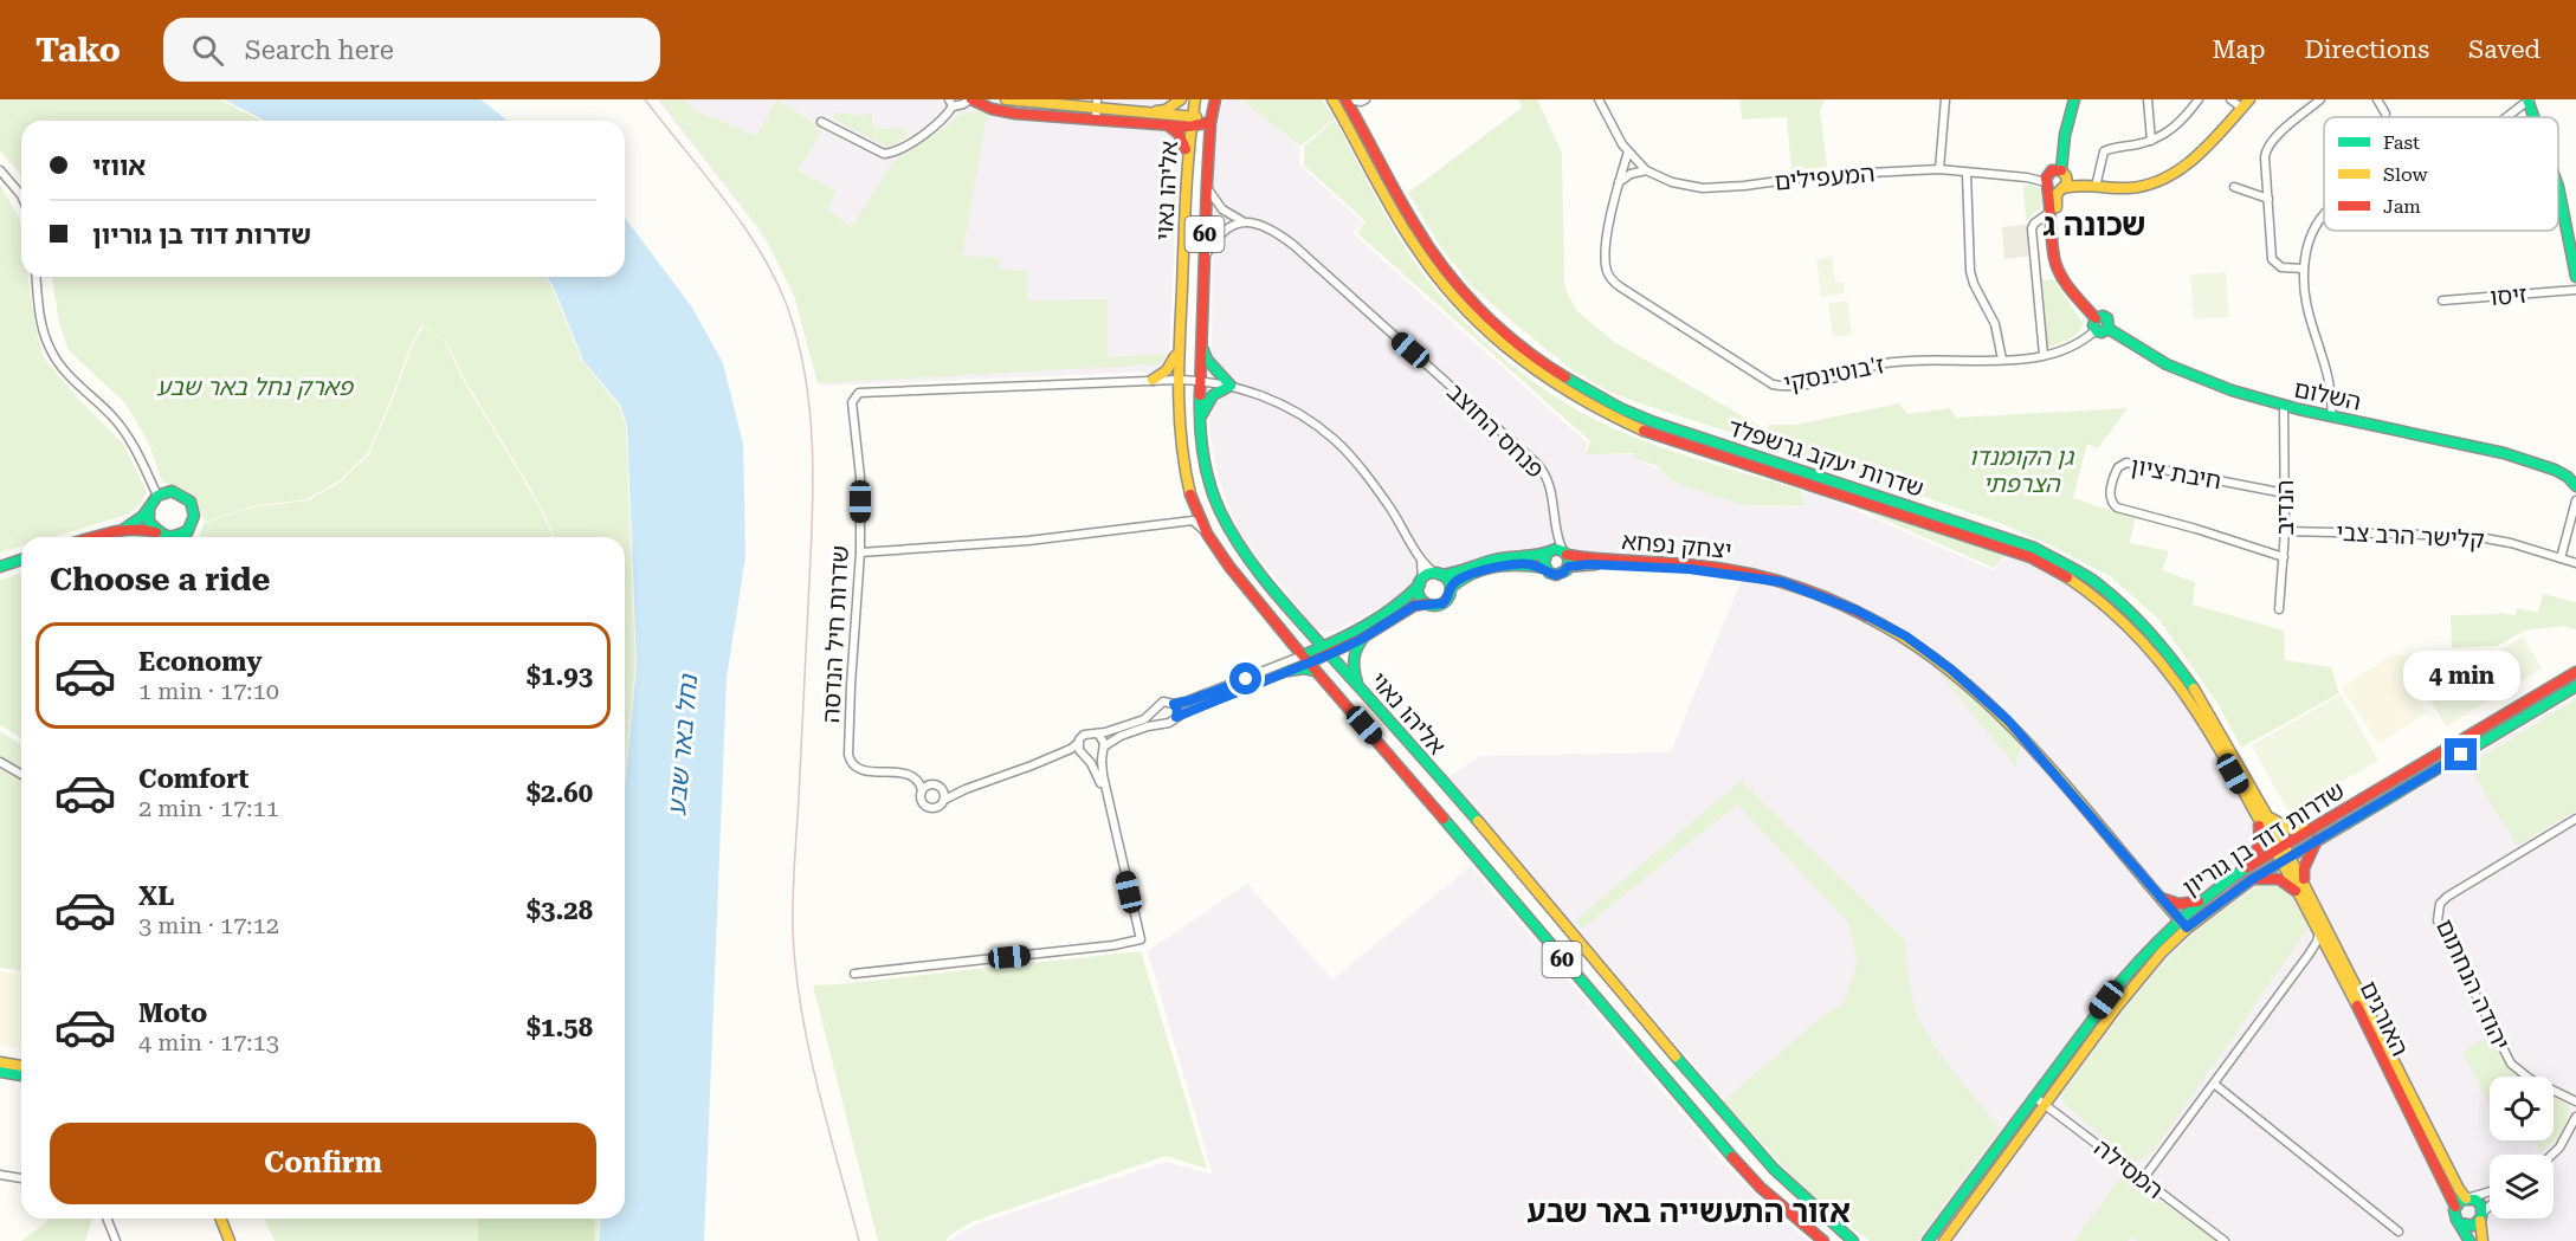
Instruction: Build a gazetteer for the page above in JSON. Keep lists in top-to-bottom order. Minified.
{"streets":{"main road":["אליהו נאוי","60","השלום","שדרות יעקב גרשפלד","יצחק נפחא","שדרות דוד בן גוריון","האורגים"],"street":["המעפילים","זיסו","ז'בוטינסקי","פנחס החוצב","חיבת ציון","הנדיב","קלישר הרב צבי","שדרות חיל הנדסה","יהודה הנחתום","המסילה"]},"crossings":[["המעפילים","ז'בוטינסקי"],["אליהו נאוי","פנחס החוצב"],["ז'בוטינסקי","השלום"],["השלום","הנדיב"],["פנחס החוצב","יצחק נפחא"],["שדרות יעקב גרשפלד","שדרות דוד בן גוריון"],["שדרות יעקב גרשפלד","האורגים"],["חיבת ציון","הנדיב"],["הנדיב","קלישר הרב צבי"],["יצחק נפחא","שדרות דוד בן גוריון"],["שדרות דוד בן גוריון","האורגים"],["שדרות דוד בן גוריון","המסילה"]],"districts":["שכונה ג","אזור התעשייה באר שבע"],"water":["נחל באר שבע"],"parks":["פארק נחל באר שבע","גן הקומנדו הצרפתי"],"legend":["Fast","Slow","Jam"],"page":{"header":"Tako","search":"Search here","nav":["Map","Directions","Saved"],"banner":["אווזי","שדרות דוד בן גוריון"],"heading":"Choose a ride","list":[{"name":"Economy","note":"1 min · 17:10","value":"$1.93"},{"name":"Comfort","note":"2 min · 17:11","value":"$2.60"},{"name":"XL","note":"3 min · 17:12","value":"$3.28"},{"name":"Moto","note":"4 min · 17:13","value":"$1.58"}],"bubble":"4 min","buttons":"Confirm"}}
